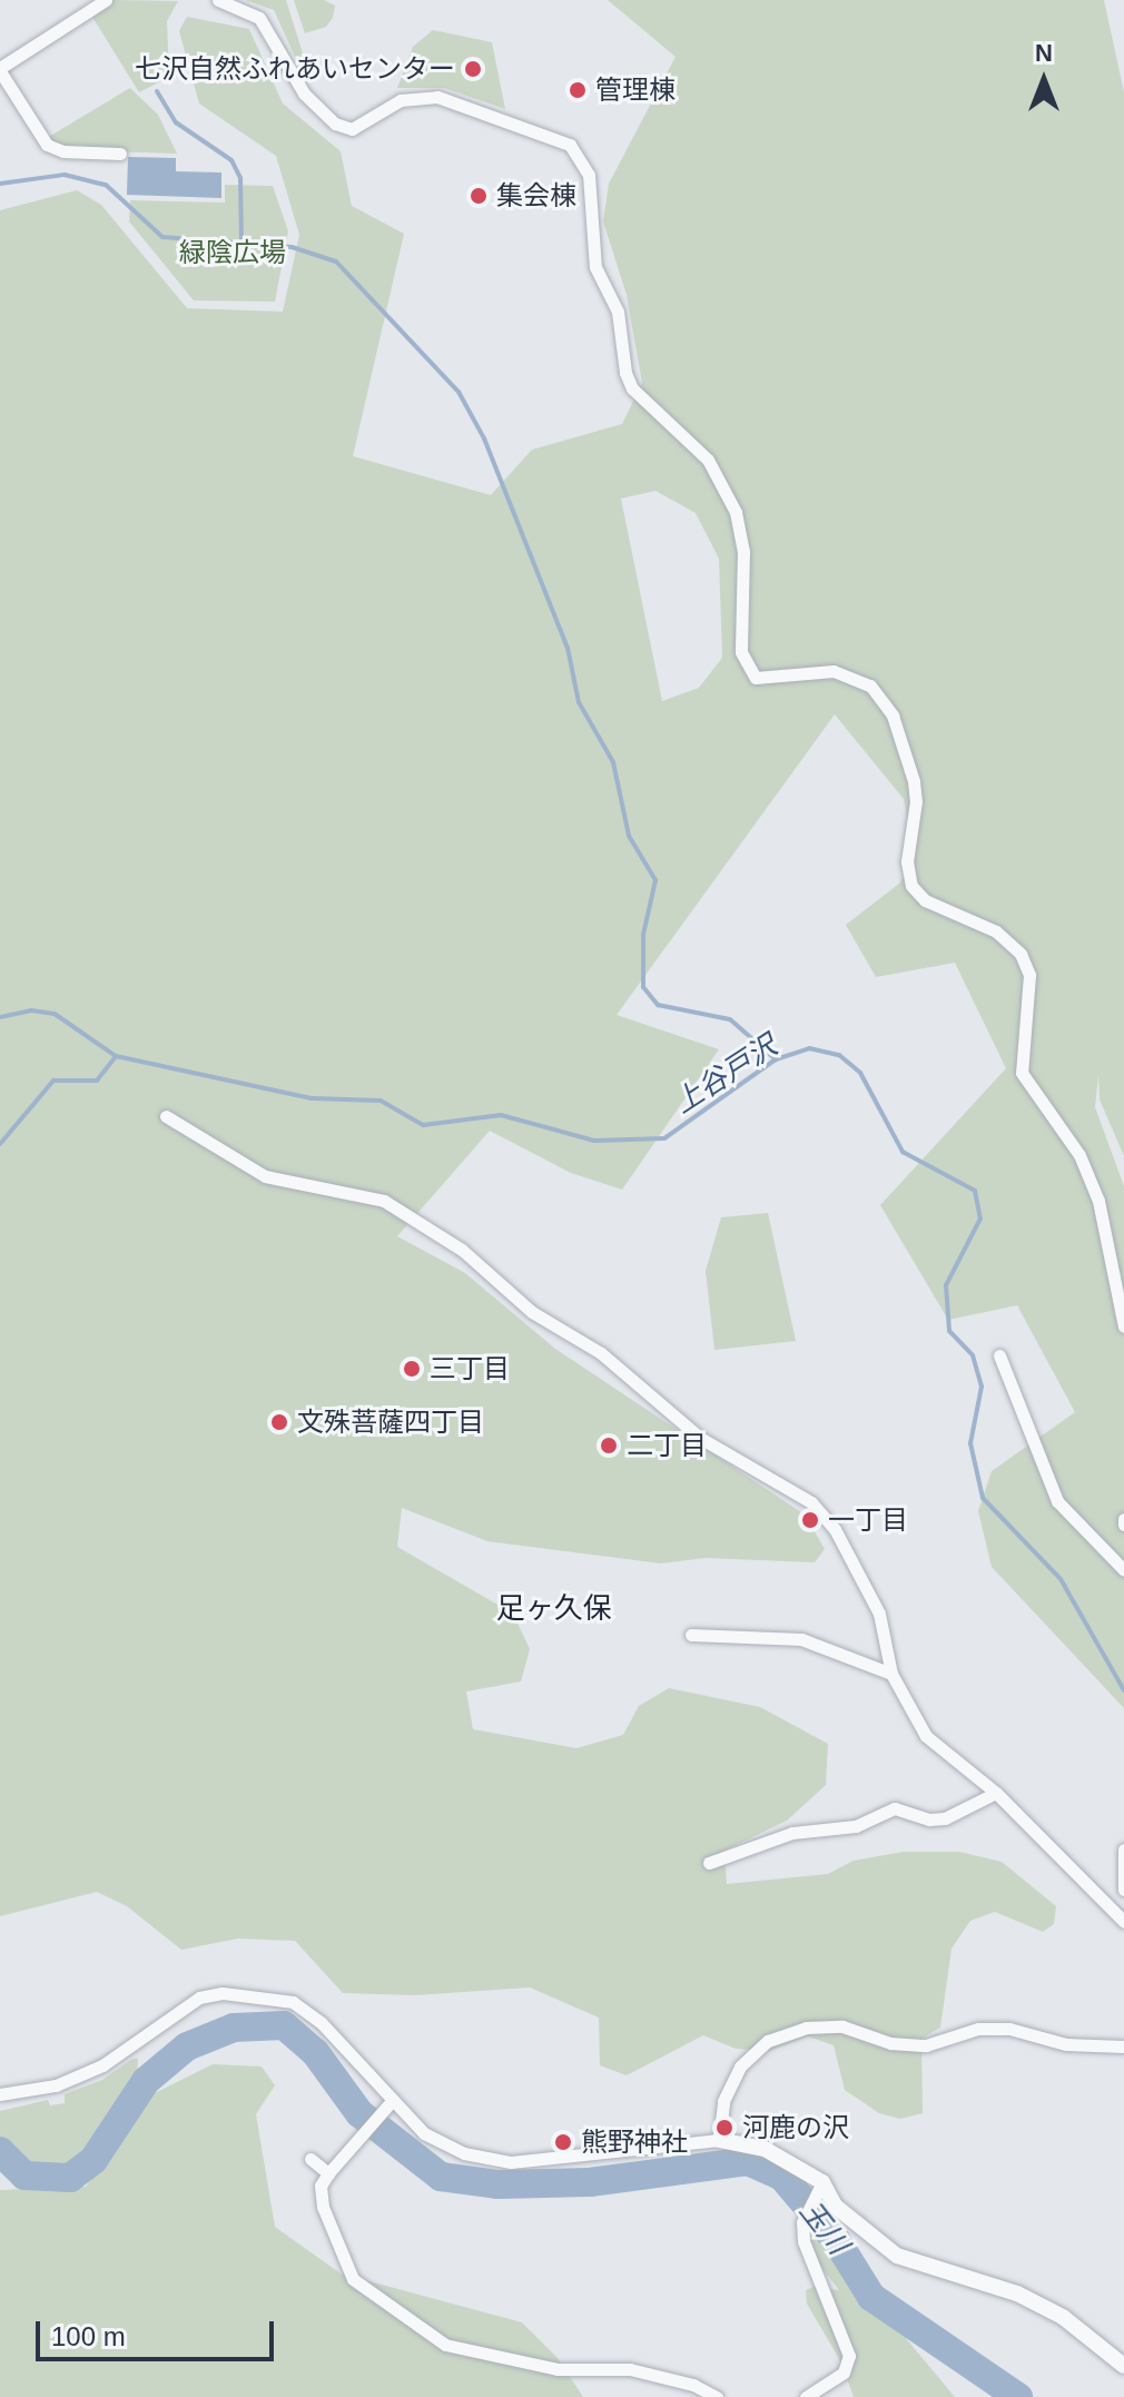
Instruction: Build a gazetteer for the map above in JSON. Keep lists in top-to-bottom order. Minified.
{"districts":["足ヶ久保"],"water":["上谷戸沢","玉川"],"parks":["緑陰広場"],"places":["七沢自然ふれあいセンター","管理棟","集会棟","三丁目","文殊菩薩四丁目","二丁目","一丁目","河鹿の沢","熊野神社"],"scale_bar":"100 m","north":"top"}
